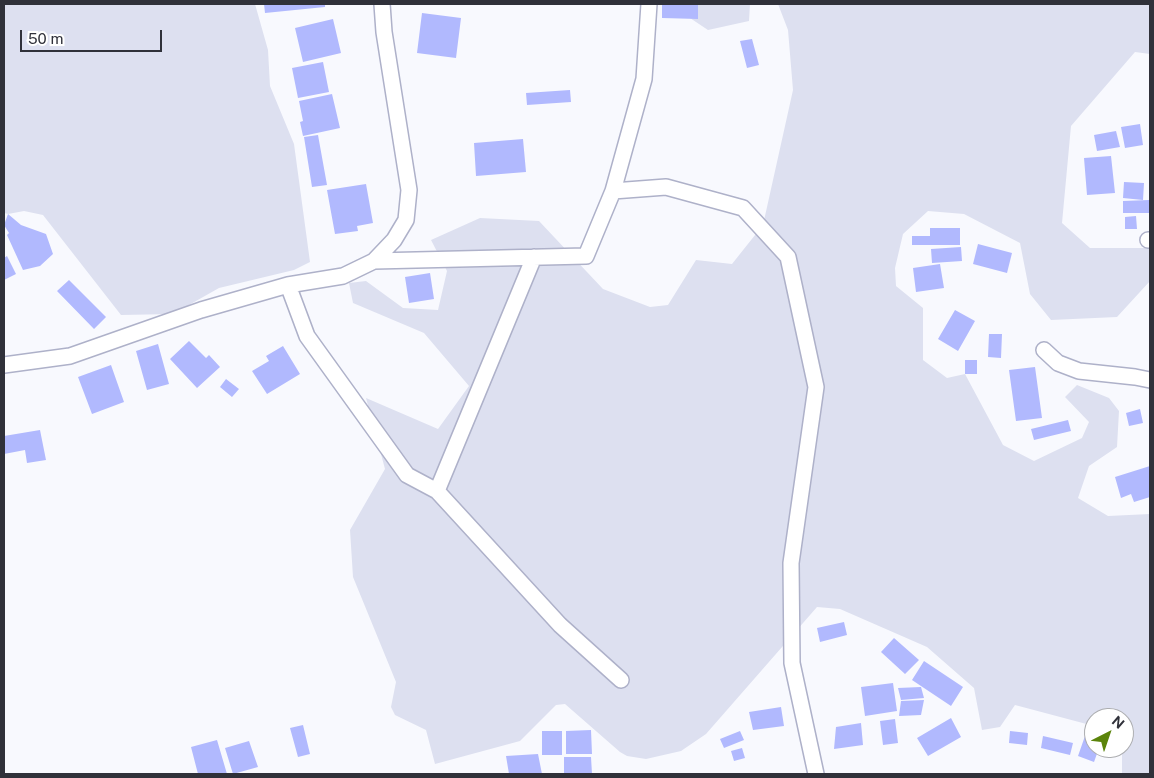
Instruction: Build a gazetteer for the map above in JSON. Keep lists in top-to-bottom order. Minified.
{"scale_bar":"50 m","north":"top right"}
